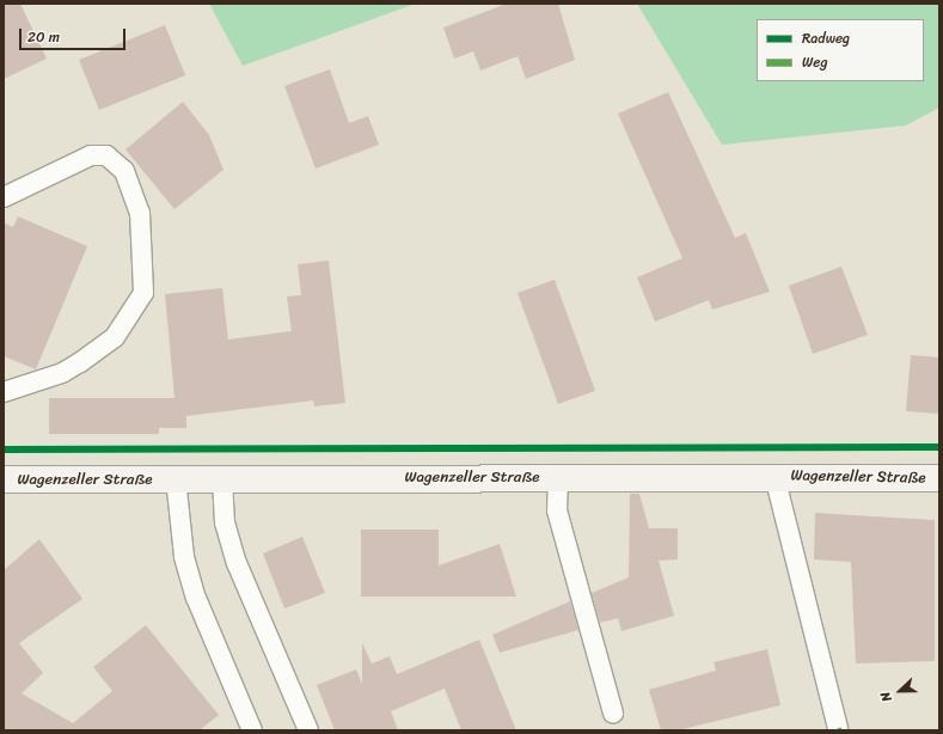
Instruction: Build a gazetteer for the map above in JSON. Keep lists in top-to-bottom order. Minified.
{"streets":{"main road":["Wagenzeller Straße"]},"legend":["Radweg","Weg"],"scale_bar":"20 m","north":"left"}
